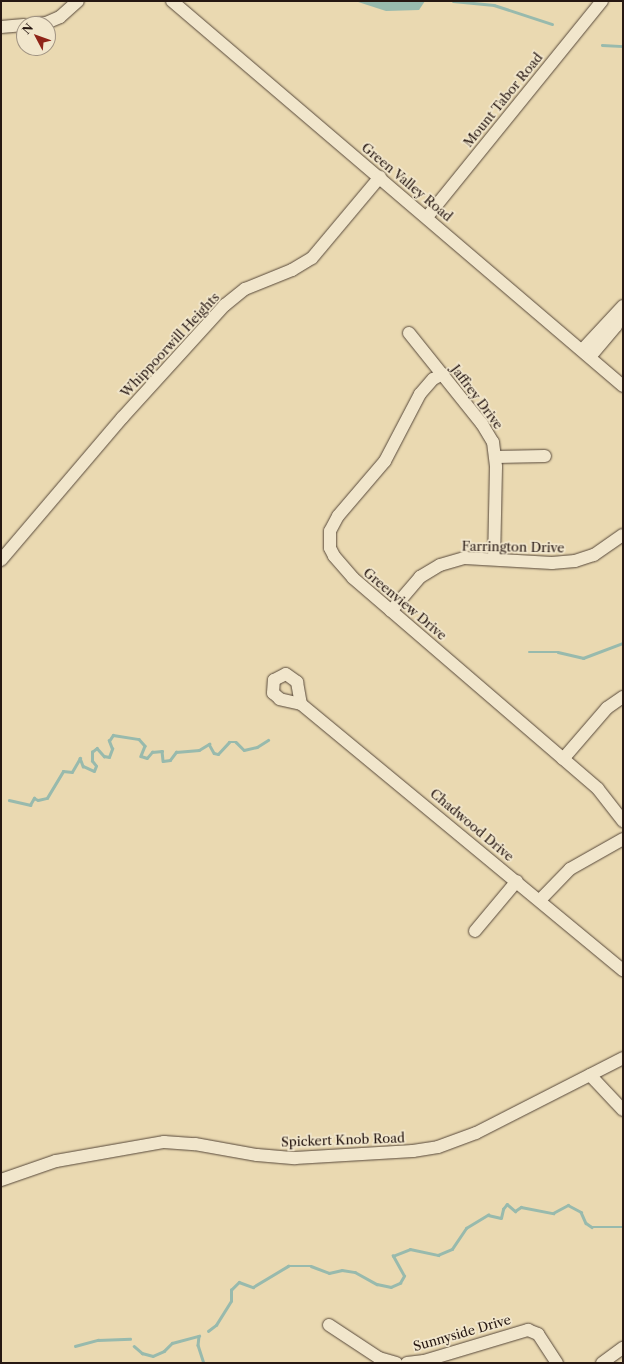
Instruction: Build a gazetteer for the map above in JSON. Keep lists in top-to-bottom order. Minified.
{"streets":{"street":["Mount Tabor Road","Green Valley Road","Whippoorwill Heights","Jaffrey Drive","Farrington Drive","Greenview Drive","Chadwood Drive","Spickert Knob Road","Sunnyside Drive"]},"crossings":[["Mount Tabor Road","Green Valley Road"],["Green Valley Road","Whippoorwill Heights"],["Jaffrey Drive","Farrington Drive"],["Jaffrey Drive","Greenview Drive"],["Farrington Drive","Greenview Drive"]],"north":"top left"}
